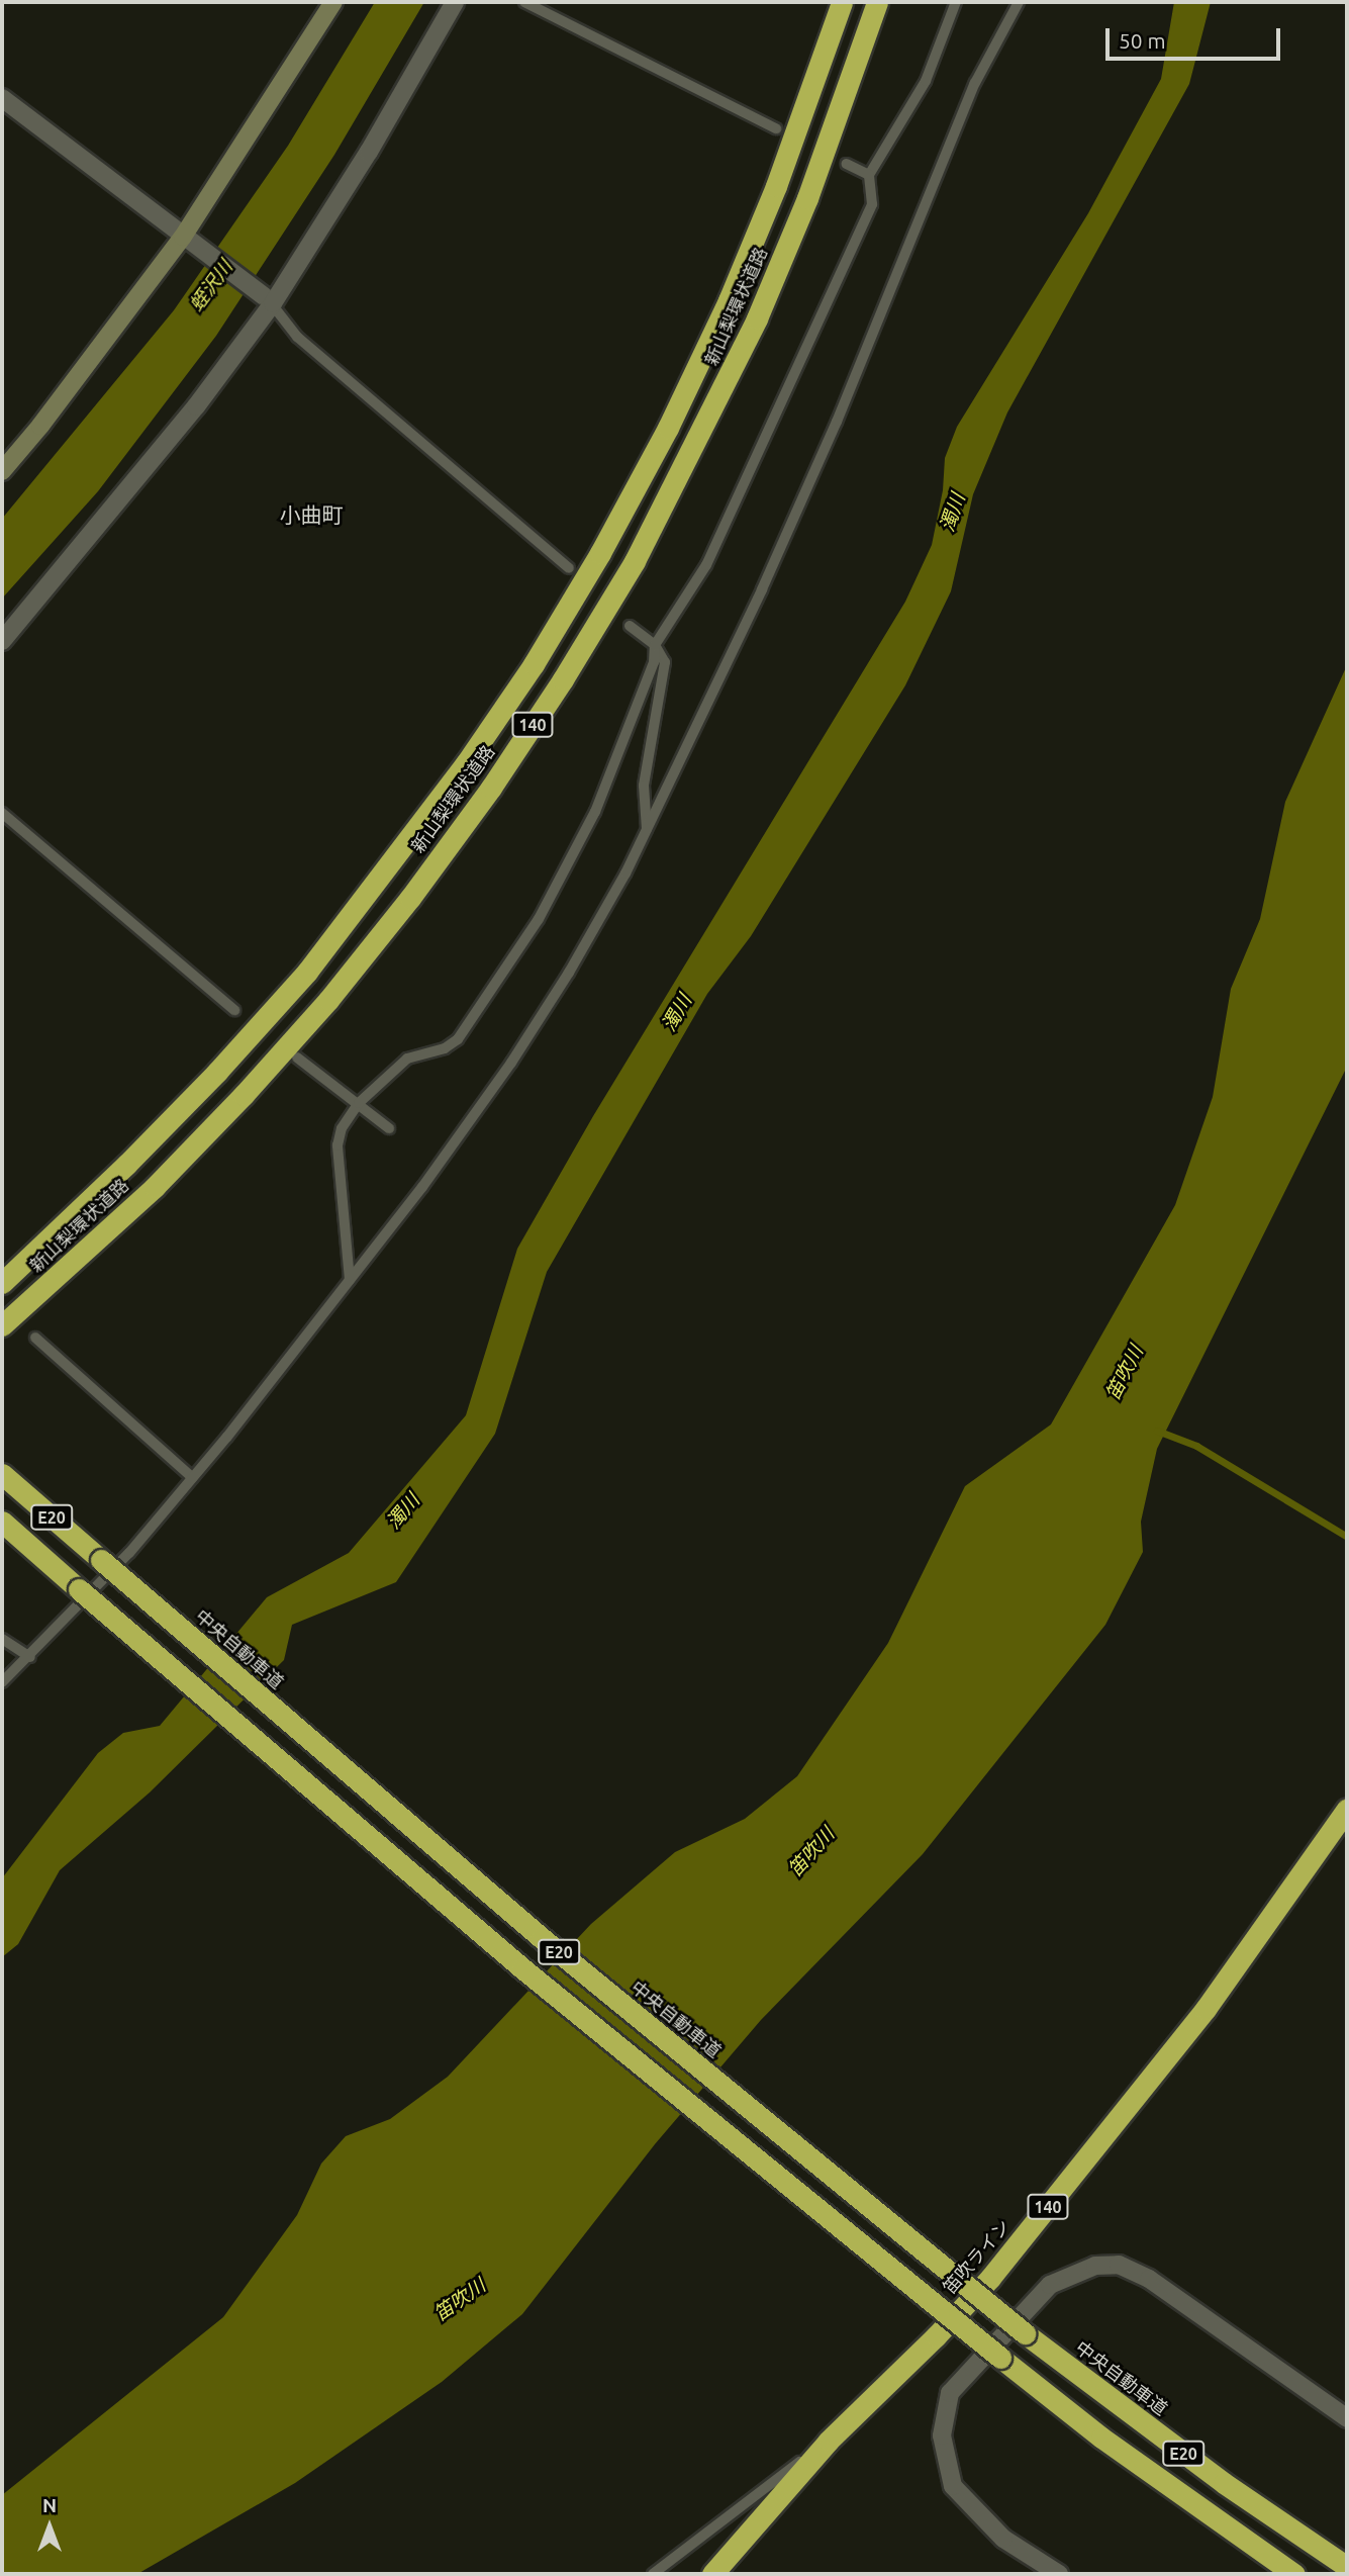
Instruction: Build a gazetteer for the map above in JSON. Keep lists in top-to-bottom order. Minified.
{"streets":{"highway":["新山梨環状道路","140","E20","中央自動車道","笛吹ライン"]},"districts":["小曲町"],"water":["蛭沢川","濁川","笛吹川"],"scale_bar":"50 m","north":"top"}
